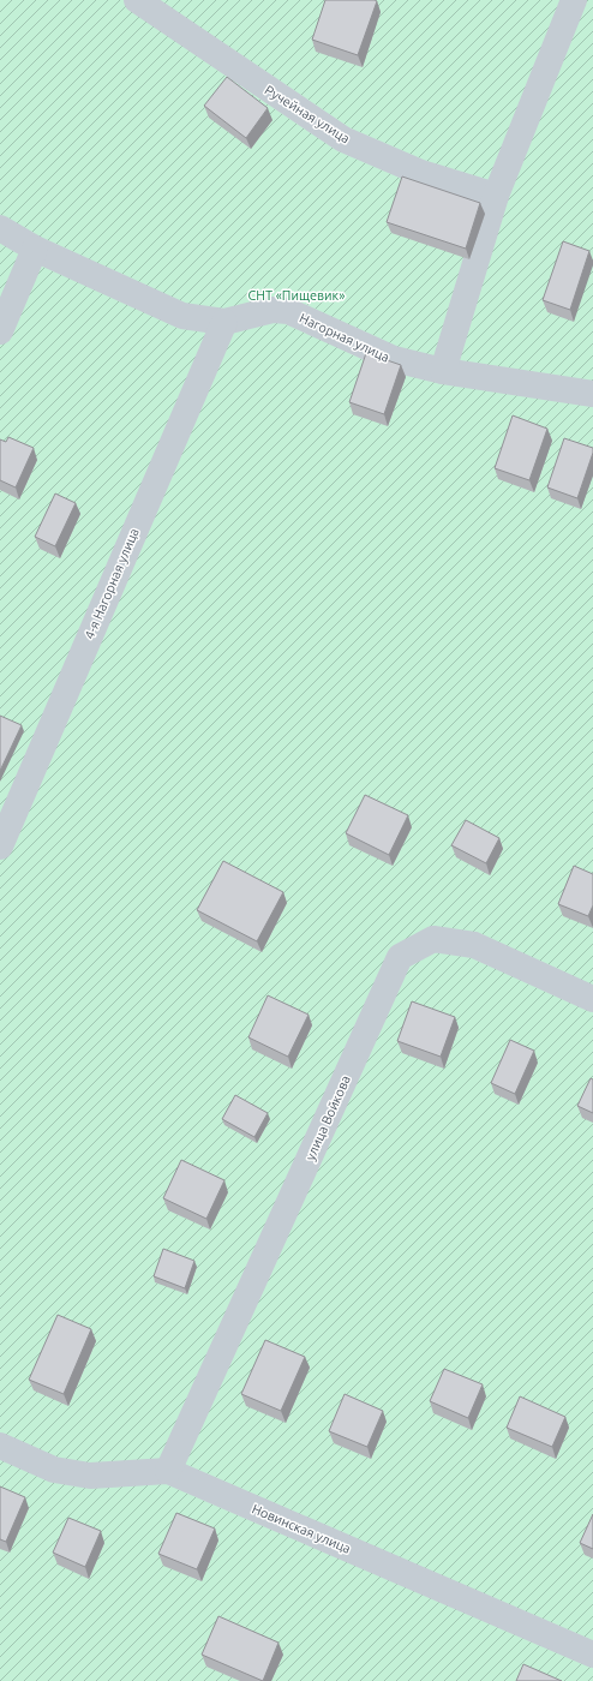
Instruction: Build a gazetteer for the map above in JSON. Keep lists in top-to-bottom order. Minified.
{"streets":{"street":["Ручейная улица","Нагорная улица","4-я Нагорная улица","улица Войкова","Новинская улица"]},"crossings":[["Нагорная улица","4-я Нагорная улица"],["улица Войкова","Новинская улица"]],"parks":["СНТ «Пищевик»"]}
